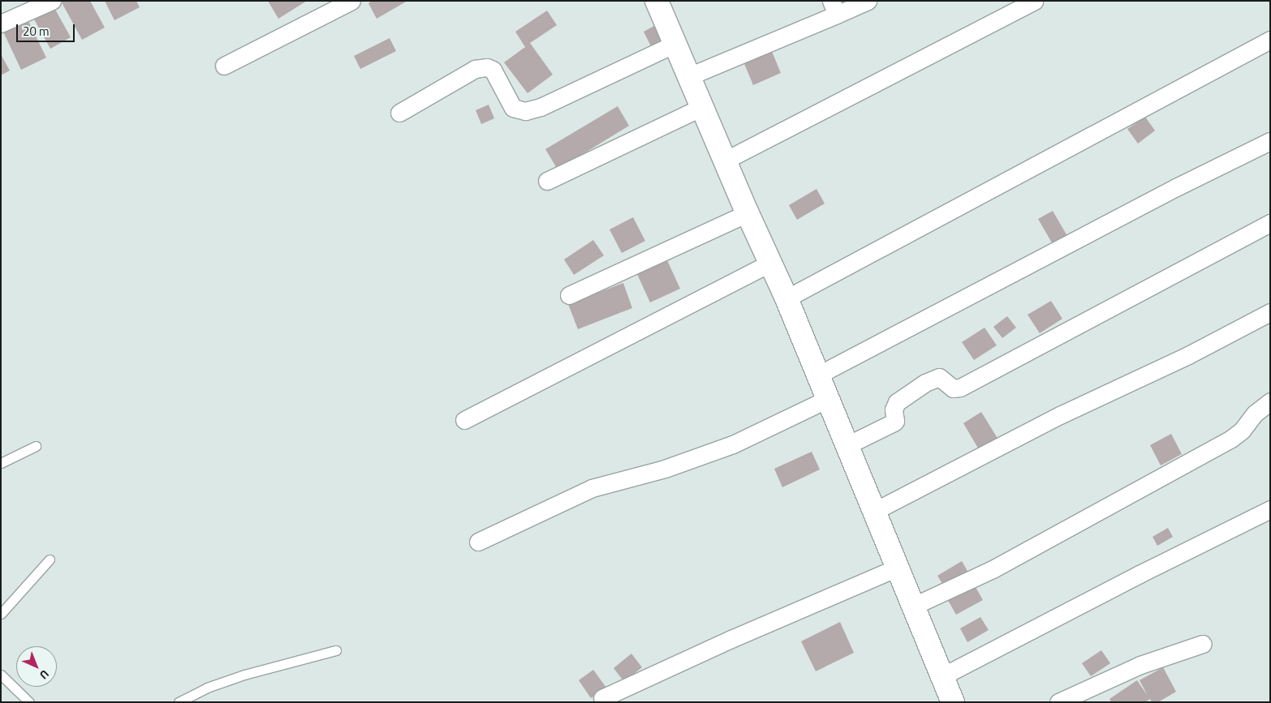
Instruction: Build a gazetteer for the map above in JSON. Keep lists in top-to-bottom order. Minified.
{"scale_bar":"20 m","north":"bottom right"}
